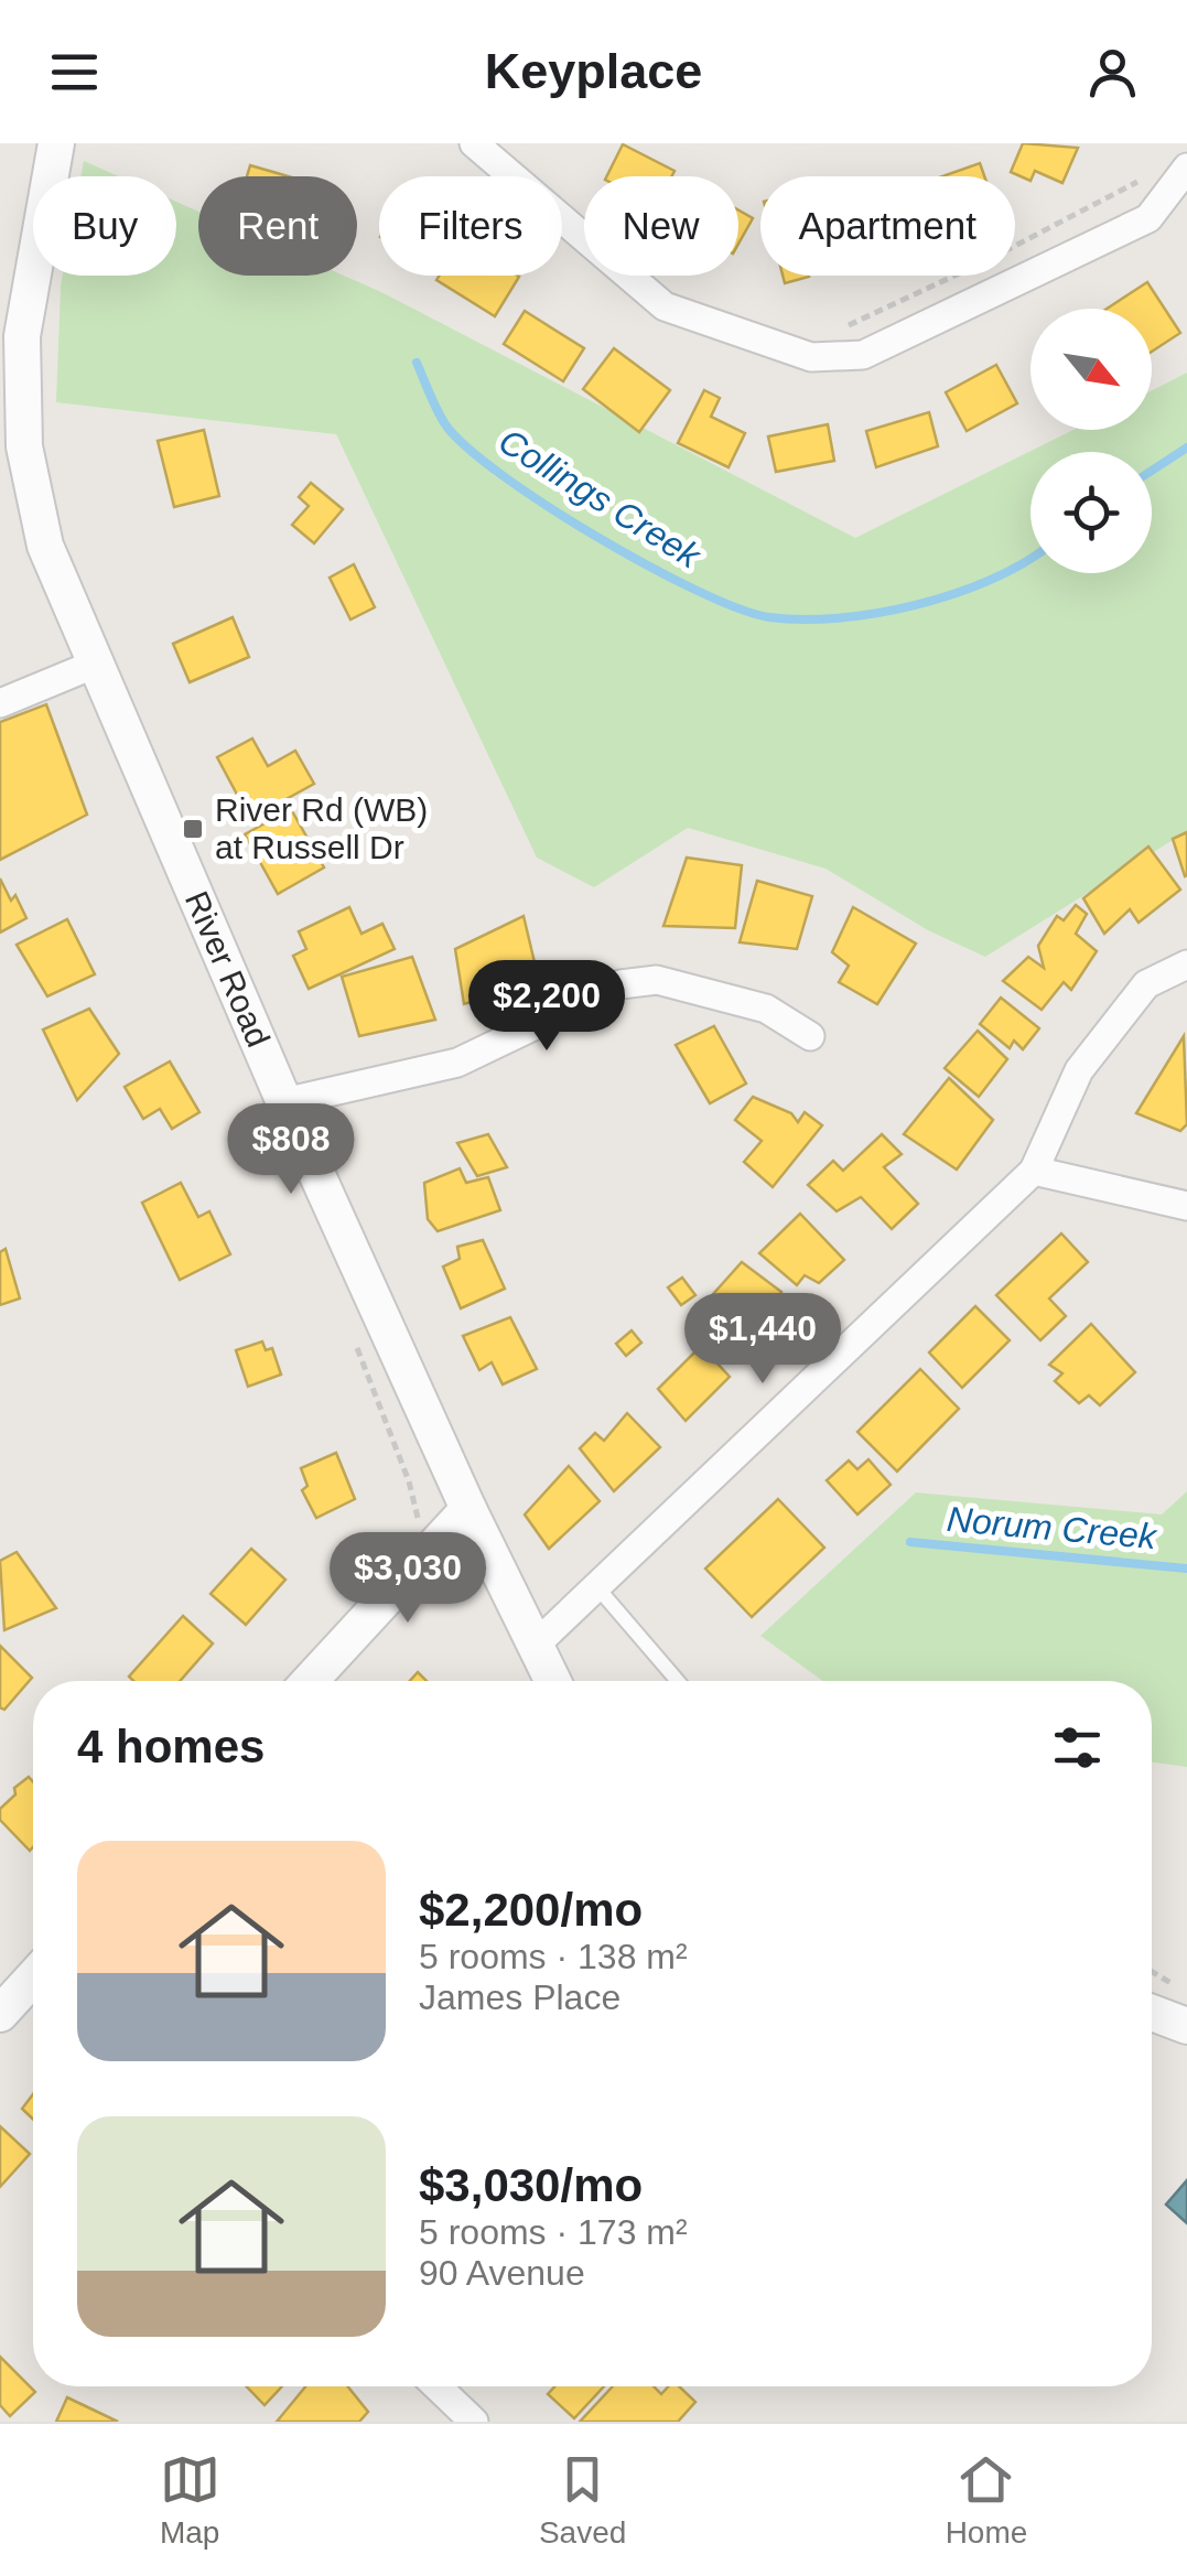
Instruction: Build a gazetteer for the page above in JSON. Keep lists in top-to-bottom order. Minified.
{"streets":{"street":["River Road"]},"water":["Collings Creek","Norum Creek"],"places":{"transit":["River Rd (WB) at Russell Dr"]},"north":"bottom right","page":{"header":"Keyplace","chip":["Buy","Rent","Filters","New","Apartment"],"price":["$2,200","$808","$1,440","$3,030"],"heading":"4 homes","list":[{"name":"$2,200/mo","note":"5 rooms · 138 m² · James Place"},{"name":"$3,030/mo","note":"5 rooms · 173 m² · 90 Avenue"}],"tabs":["Map","Saved","Home"]}}
